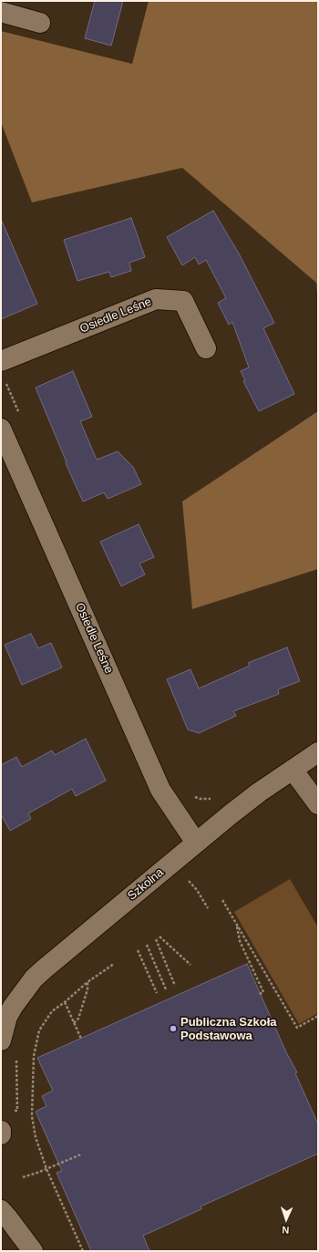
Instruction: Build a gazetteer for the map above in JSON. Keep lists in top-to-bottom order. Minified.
{"streets":{"street":["Osiedle Leśne","Szkolna"]},"crossings":[["Osiedle Leśne","Szkolna"]],"places":["Publiczna Szkoła Podstawowa"],"north":"bottom"}
